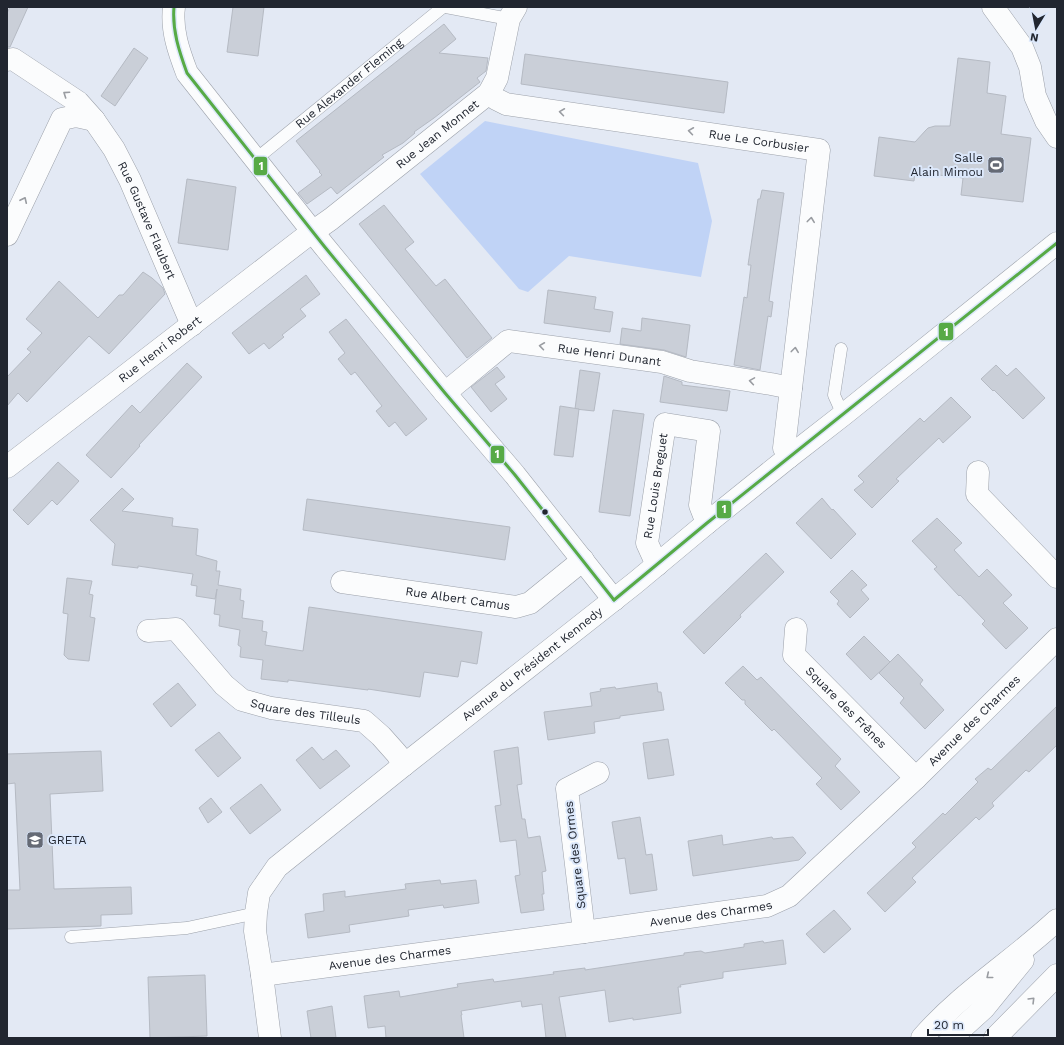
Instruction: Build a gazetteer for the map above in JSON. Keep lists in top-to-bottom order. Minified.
{"streets":{"street":["Rue Jean Monnet","Rue Le Corbusier","Rue Gustave Flaubert","Rue Henri Robert","Rue Henri Dunant","Rue Louis Breguet","Rue Albert Camus","Avenue du Président Kennedy","Square des Frênes","Square des Tilleuls","Avenue des Charmes","Square des Ormes"],"lane":["Rue Alexander Fleming"]},"crossings":[["Rue Jean Monnet","Rue Le Corbusier"],["Rue Jean Monnet","Rue Henri Robert"],["Rue Le Corbusier","Rue Henri Dunant"],["Rue Le Corbusier","Avenue du Président Kennedy"],["Rue Gustave Flaubert","Rue Henri Robert"],["Rue Louis Breguet","Avenue du Président Kennedy"],["Avenue du Président Kennedy","Square des Tilleuls"],["Avenue du Président Kennedy","Avenue des Charmes"],["Square des Frênes","Avenue des Charmes"],["Avenue des Charmes","Square des Ormes"]],"one_way":["Rue Henri Dunant"],"places":{"sports":["Salle Alain Mimou"],"school or university":["GRETA"]},"lines":["transit line 1"],"scale_bar":"20 m","north":"bottom"}
